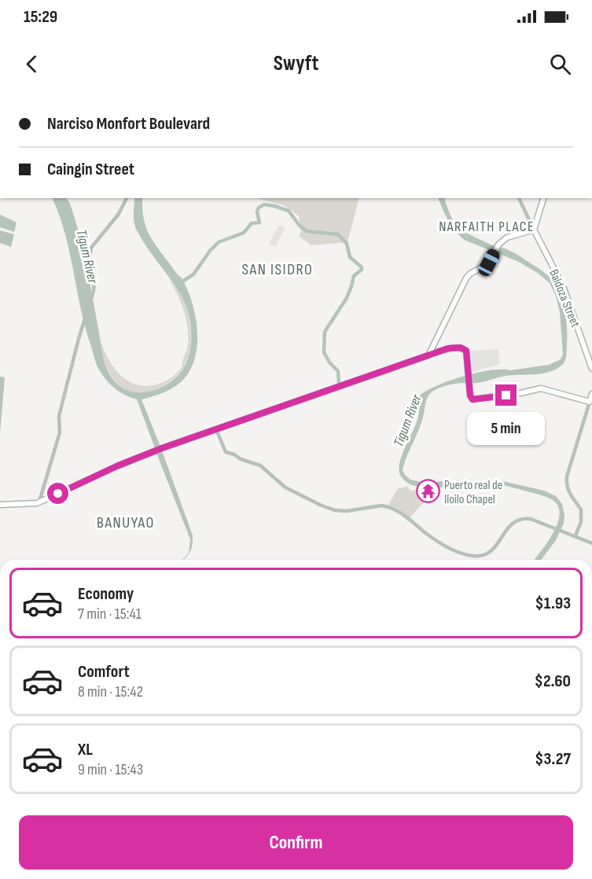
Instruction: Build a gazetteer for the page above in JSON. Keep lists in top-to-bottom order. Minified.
{"streets":{"main road":["Baldoza Street"]},"districts":["NARFAITH PLACE","SAN ISIDRO","BANUYAO"],"water":["Tigum River"],"places":{"temple":["Puerto real de Iloilo Chapel"]},"page":{"status":"15:29","header":"Swyft","banner":["Narciso Monfort Boulevard","Caingin Street"],"bubble":"5 min","list":[{"name":"Economy","note":"7 min · 15:41","value":"$1.93"},{"name":"Comfort","note":"8 min · 15:42","value":"$2.60"},{"name":"XL","note":"9 min · 15:43","value":"$3.27"}],"buttons":"Confirm"}}
